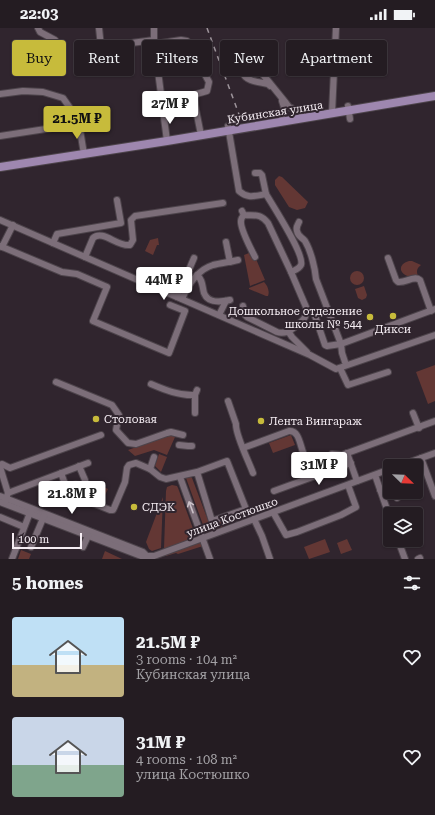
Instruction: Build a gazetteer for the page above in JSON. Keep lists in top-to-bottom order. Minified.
{"streets":{"main road":["Кубинская улица"],"street":["улица Костюшко"]},"places":["Дикси","Дошкольное отделение школы № 544","Столовая","Лента Вингараж","СДЭК"],"scale_bar":"100 m","north":"bottom right","page":{"status":"22:03","chip":["Buy","Rent","Filters","New","Apartment"],"price":["27M ₽","21.5M ₽","44M ₽","31M ₽","21.8M ₽"],"scale":"100 m","heading":"5 homes","list":[{"name":"21.5M ₽","note":"3 rooms · 104 m² · Кубинская улица"},{"name":"31M ₽","note":"4 rooms · 108 m² · улица Костюшко"}]}}
